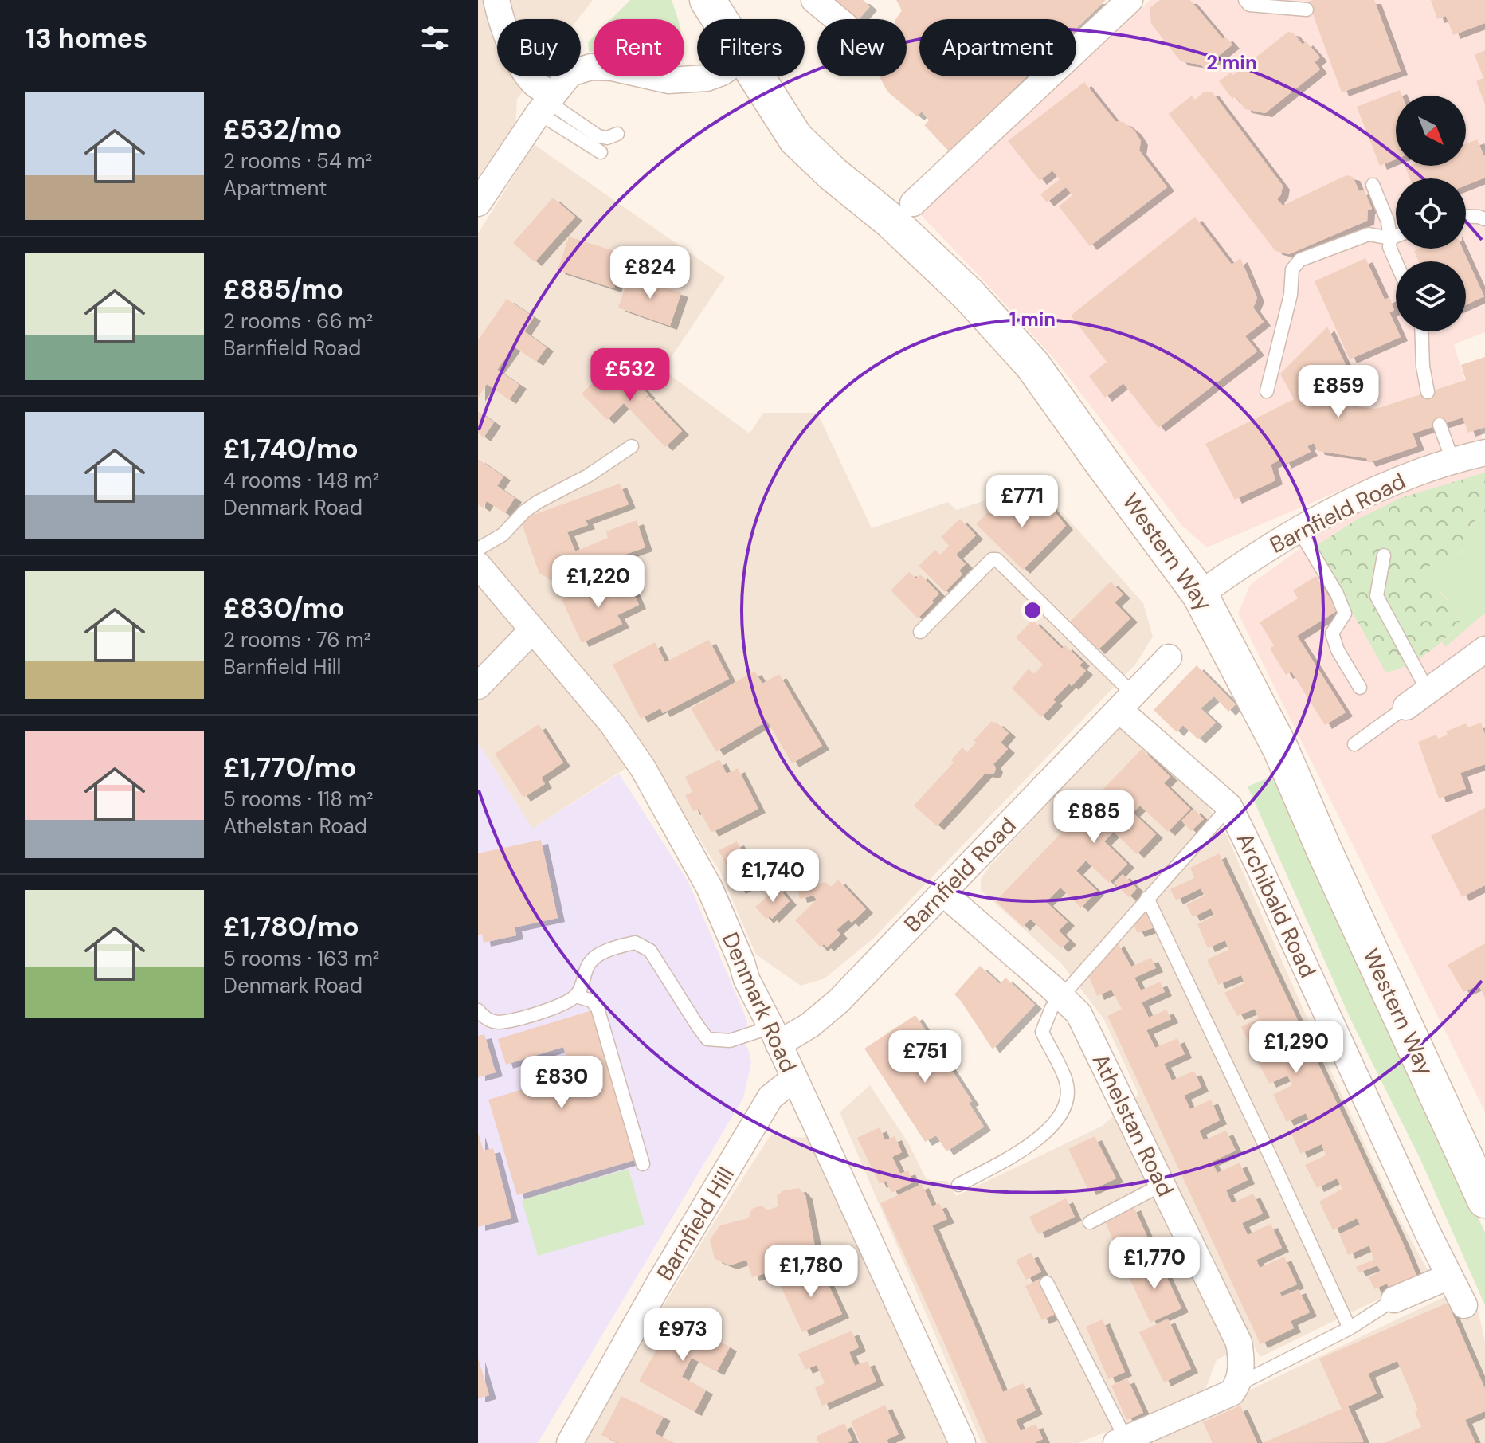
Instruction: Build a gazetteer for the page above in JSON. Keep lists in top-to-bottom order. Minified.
{"streets":{"main road":["Western Way"],"street":["Barnfield Road","Archibald Road","Denmark Road","Athelstan Road","Barnfield Hill"]},"crossings":[["Barnfield Road","Western Way"],["Barnfield Road","Archibald Road"],["Barnfield Road","Denmark Road"],["Barnfield Road","Athelstan Road"],["Denmark Road","Barnfield Hill"]],"north":"bottom right","page":{"heading":"13 homes","chip":["Buy","Rent","Filters","New","Apartment"],"list":[{"name":"£532/mo","note":"2 rooms · 54 m² · Apartment"},{"name":"£885/mo","note":"2 rooms · 66 m² · Barnfield Road"},{"name":"£1,740/mo","note":"4 rooms · 148 m² · Denmark Road"},{"name":"£830/mo","note":"2 rooms · 76 m² · Barnfield Hill"},{"name":"£1,770/mo","note":"5 rooms · 118 m² · Athelstan Road"},{"name":"£1,780/mo","note":"5 rooms · 163 m² · Denmark Road"}],"price":["£824","£532","£859","£771","£1,220","£885","£1,740","£1,290","£751","£830","£1,770","£1,780","£973"]},"rings":["2 min","1 min"]}
